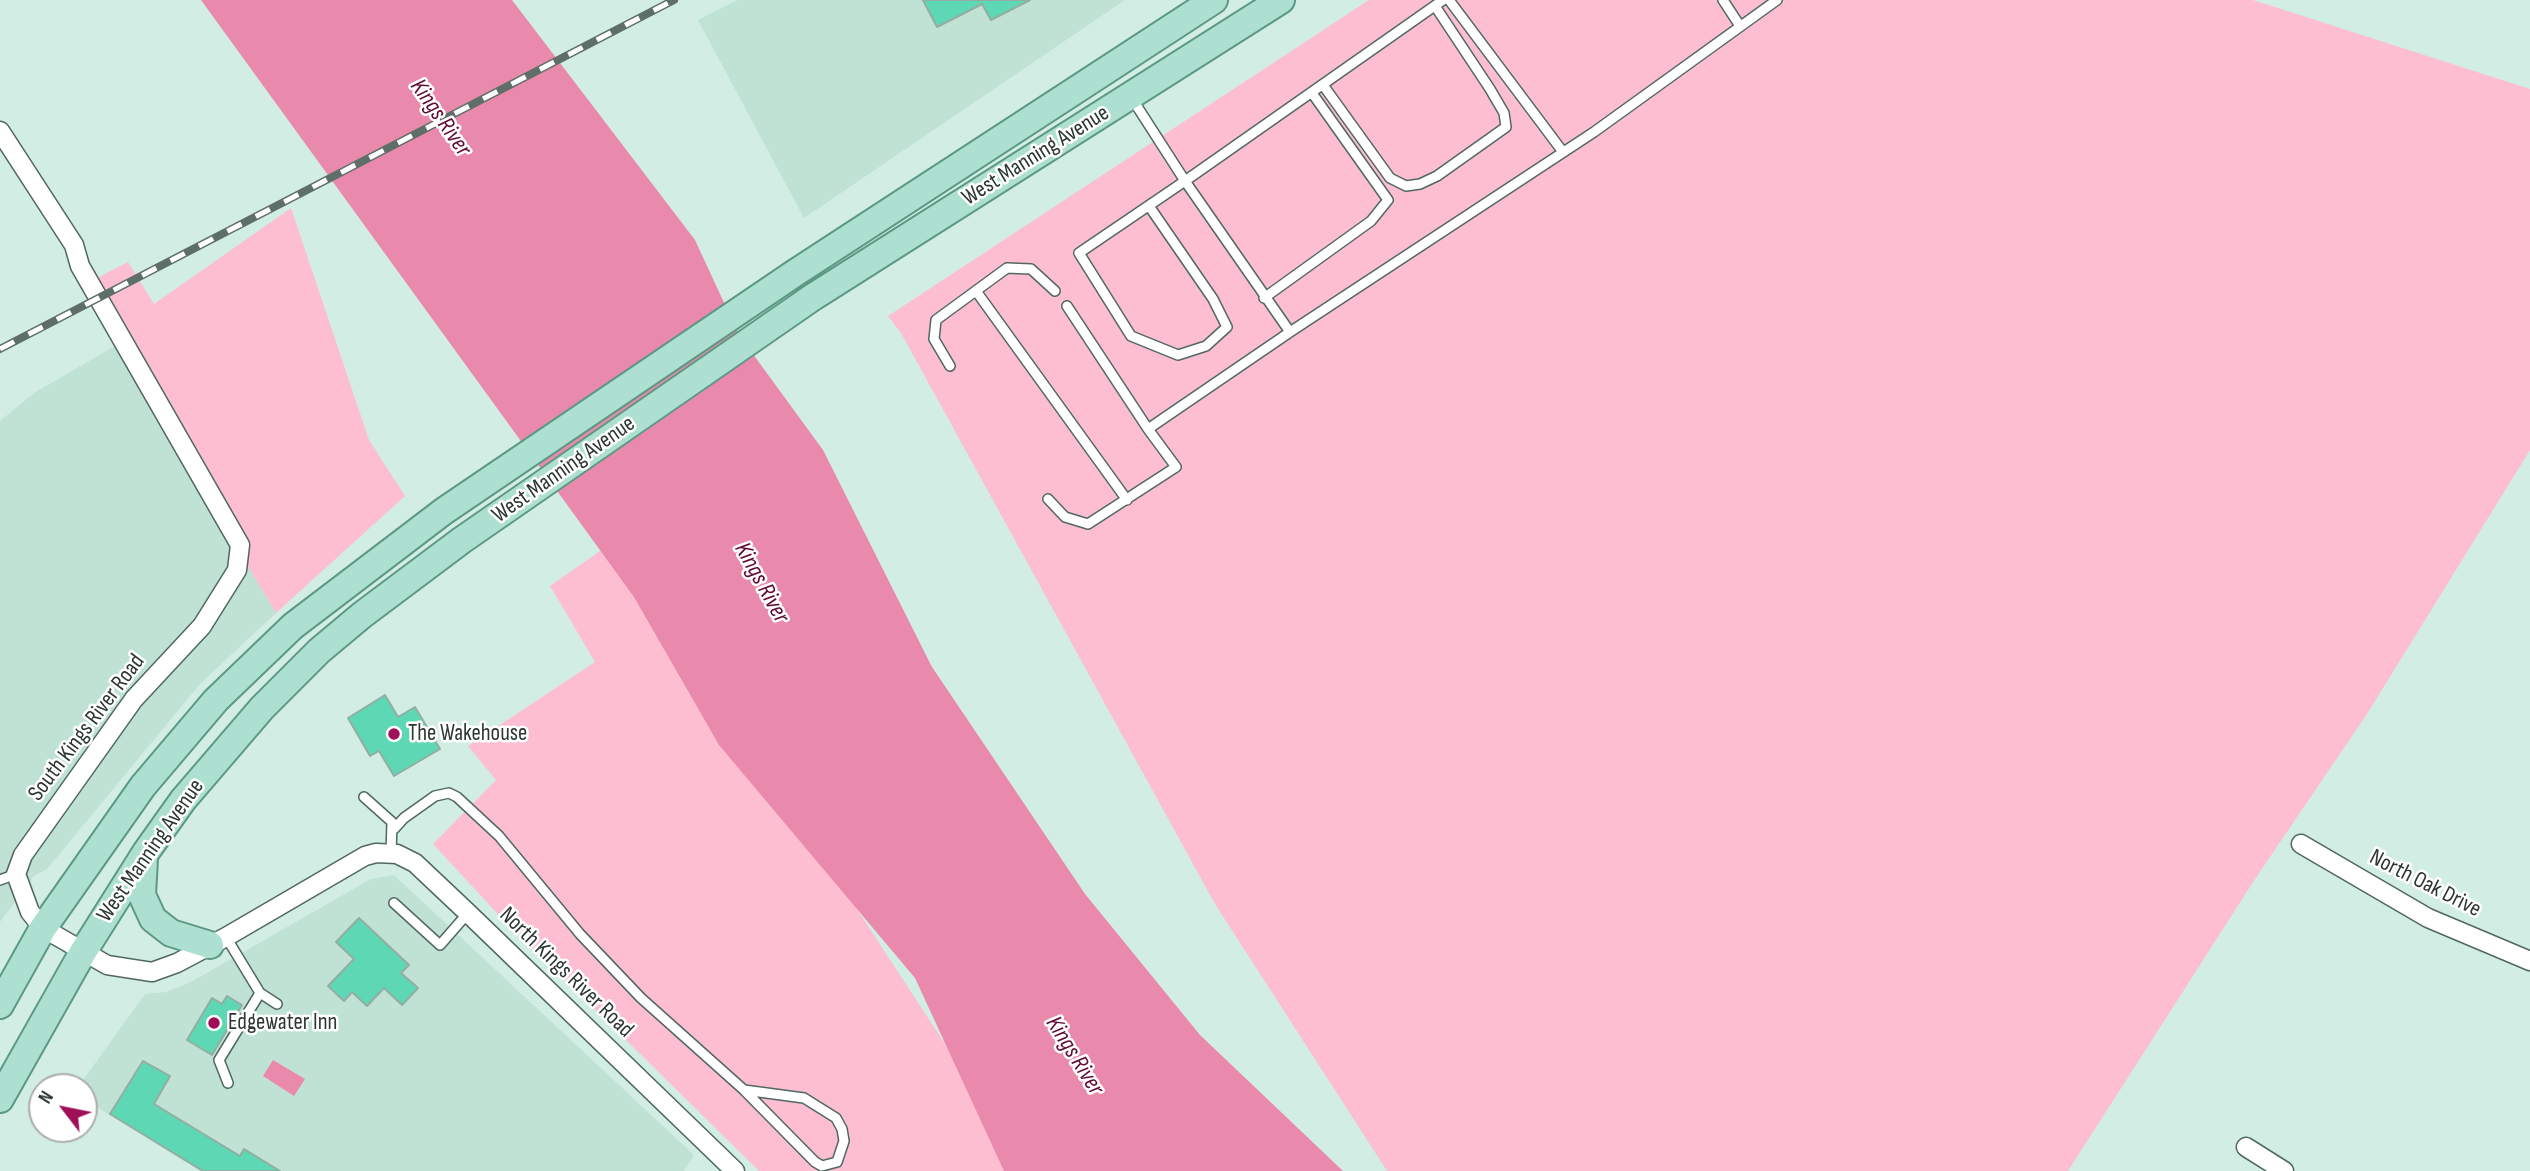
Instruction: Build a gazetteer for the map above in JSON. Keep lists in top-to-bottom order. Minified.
{"streets":{"main road":["West Manning Avenue"],"street":["South Kings River Road","North Oak Drive","North Kings River Road"]},"crossings":[["West Manning Avenue","South Kings River Road"],["South Kings River Road","North Kings River Road"]],"water":["Kings River"],"places":["The Wakehouse","Edgewater Inn"],"north":"top left"}
